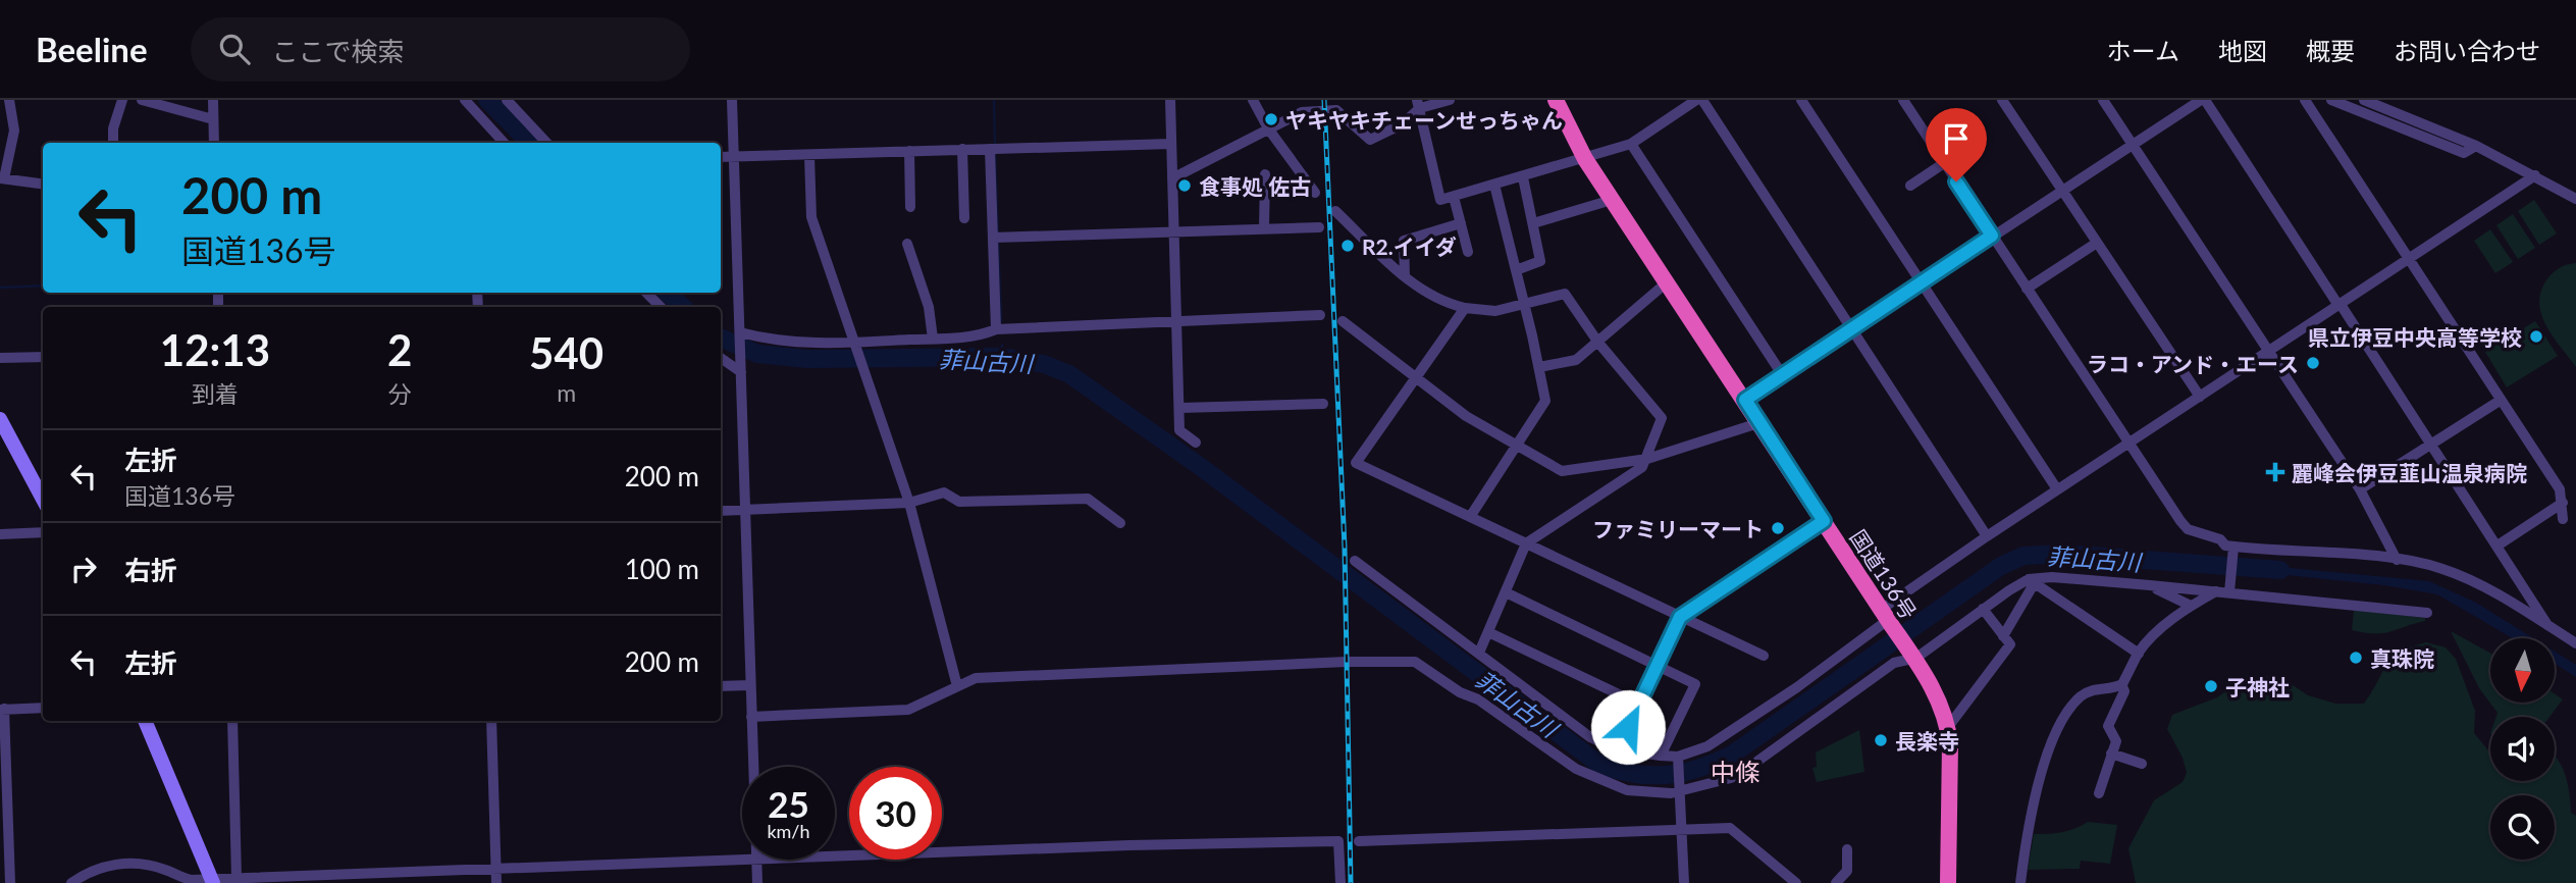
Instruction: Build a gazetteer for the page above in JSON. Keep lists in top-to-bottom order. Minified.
{"streets":{"highway":["国道136号"]},"districts":["中條"],"water":["菲山古川"],"places":{"other":["ヤキヤキチェーンせっちゃん","食事処 佐古","R2.イイダ","県立伊豆中央高等学校","ラコ・アンド・エース","ファミリーマート","真珠院","子神社","長楽寺"],"health":["麗峰会伊豆韮山温泉病院"]},"north":"bottom","page":{"header":"Beeline","search":"ここで検索","nav":["ホーム","地図","概要","お問い合わせ"],"turn":["200 m","国道136号"],"eta":["12:13","到着","2","分","540","m"],"list":[{"name":"左折","note":"国道136号","value":"200 m"},{"name":"右折","value":"100 m"},{"name":"左折","value":"200 m"}],"speed":"25 km/h","limit":"30"}}
